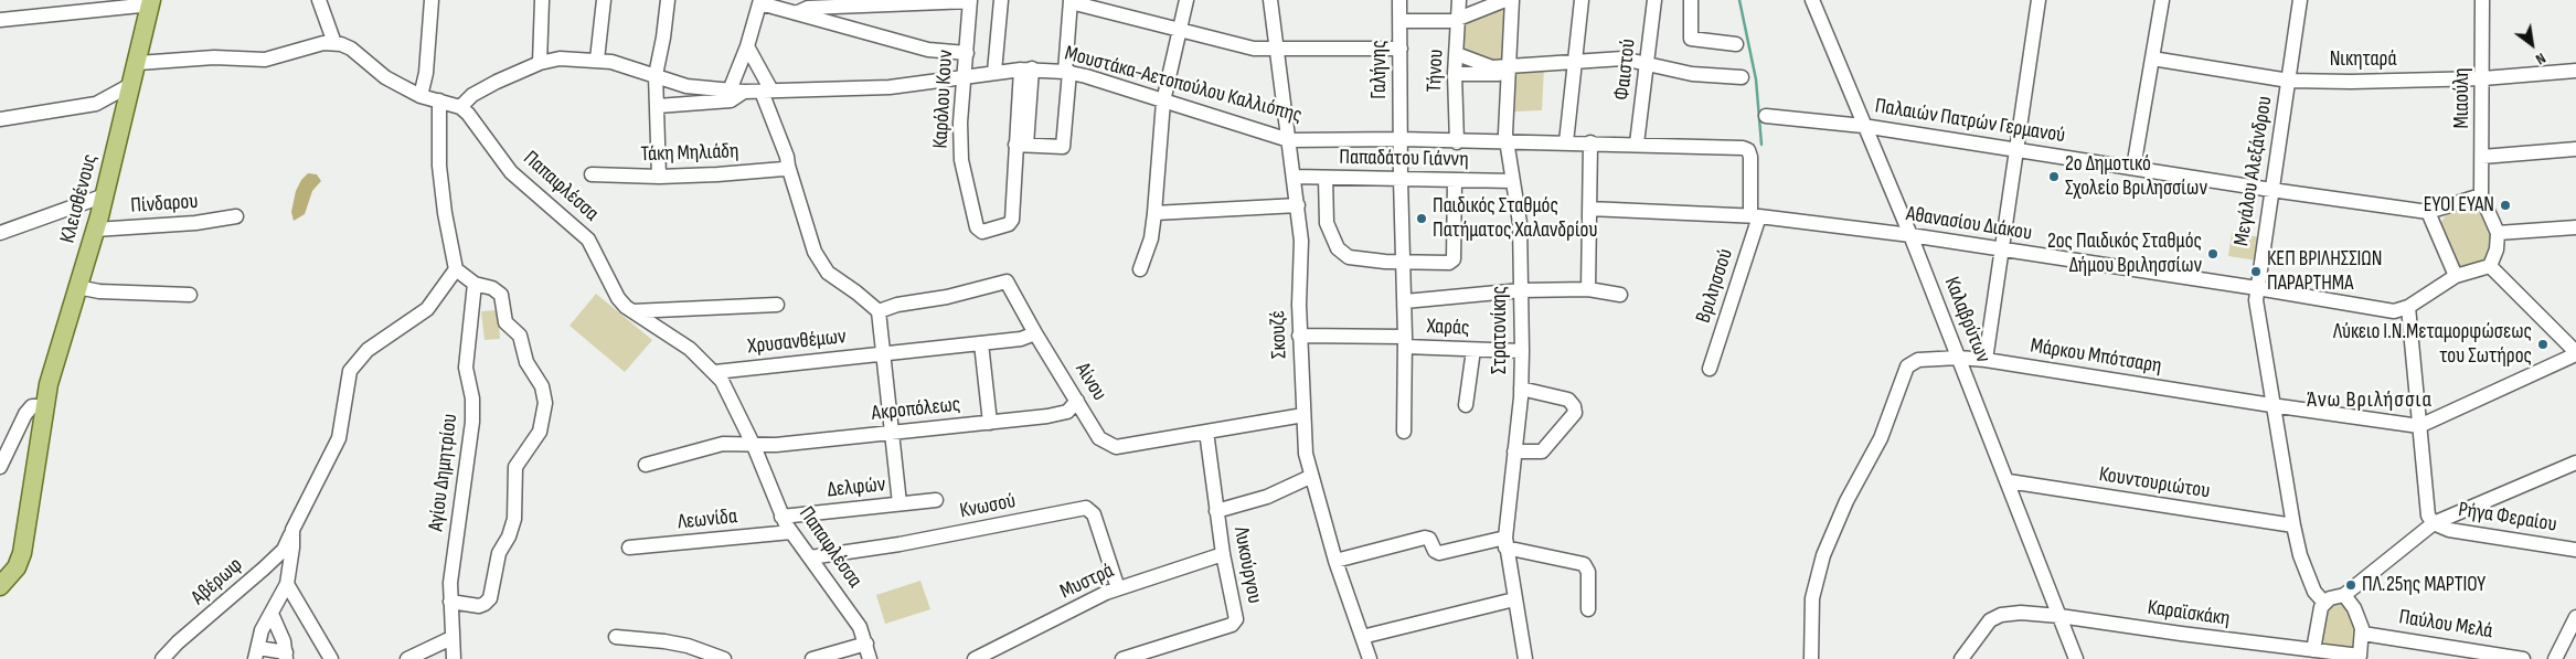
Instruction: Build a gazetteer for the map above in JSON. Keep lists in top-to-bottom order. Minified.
{"streets":{"main road":["Κλεισθένους"],"street":["Νικηταρά","Γαλήνης","Φαιστού","Τήνου","Μουστάκα-Αετοπούλου Καλλιόπης","Μιαούλη","Καρόλου Κουν","Παλαιών Πατρών Γερμανού","Τάκη Μηλιάδη","Παπαδάτου Γιάννη","Μεγάλου Αλεξάνδρου","Παπαφλέσσα","Πίνδαρου","Αθανασίου Διάκου","Βριλησσού","Καλαβρύτων","Χαράς","Στρατονίκης","Σκουζέ","Χρυσανθέμων","Μάρκου Μπότσαρη","Αίνου","Ακροπόλεως","Αγίου Δημητρίου","Κουντουριώτου","Δελφών","Κνωσού","Ρήγα Φεραίου","Λεωνίδα","Λυκούργου","Αβέρωφ","Μυστρά","Καραϊσκάκη","Παύλου Μελά"]},"crossings":[["Νικηταρά","Μιαούλη"],["Νικηταρά","Μεγάλου Αλεξάνδρου"],["Γαλήνης","Μουστάκα-Αετοπούλου Καλλιόπης"],["Γαλήνης","Παπαδάτου Γιάννη"],["Γαλήνης","Χαράς"],["Φαιστού","Μουστάκα-Αετοπούλου Καλλιόπης"],["Τήνου","Μουστάκα-Αετοπούλου Καλλιόπης"],["Μουστάκα-Αετοπούλου Καλλιόπης","Καρόλου Κουν"],["Μουστάκα-Αετοπούλου Καλλιόπης","Παπαφλέσσα"],["Μουστάκα-Αετοπούλου Καλλιόπης","Αθανασίου Διάκου"],["Μουστάκα-Αετοπούλου Καλλιόπης","Βριλησσού"],["Μουστάκα-Αετοπούλου Καλλιόπης","Στρατονίκης"],["Μουστάκα-Αετοπούλου Καλλιόπης","Σκουζέ"],["Παλαιών Πατρών Γερμανού","Μεγάλου Αλεξάνδρου"],["Παλαιών Πατρών Γερμανού","Καλαβρύτων"],["Παπαδάτου Γιάννη","Στρατονίκης"],["Παπαδάτου Γιάννη","Σκουζέ"],["Μεγάλου Αλεξάνδρου","Αθανασίου Διάκου"],["Μεγάλου Αλεξάνδρου","Μάρκου Μπότσαρη"],["Μεγάλου Αλεξάνδρου","Κουντουριώτου"],["Παπαφλέσσα","Χρυσανθέμων"],["Παπαφλέσσα","Ακροπόλεως"],["Παπαφλέσσα","Δελφών"],["Παπαφλέσσα","Κνωσού"],["Παπαφλέσσα","Λεωνίδα"],["Κλεισθένους","Πίνδαρου"],["Αθανασίου Διάκου","Βριλησσού"],["Αθανασίου Διάκου","Καλαβρύτων"],["Καλαβρύτων","Μάρκου Μπότσαρη"],["Καλαβρύτων","Κουντουριώτου"],["Καλαβρύτων","Καραϊσκάκη"],["Χαράς","Στρατονίκης"],["Χαράς","Σκουζέ"],["Σκουζέ","Αίνου"],["Χρυσανθέμων","Αίνου"],["Αίνου","Ακροπόλεως"],["Αίνου","Λυκούργου"],["Κνωσού","Μυστρά"],["Λυκούργου","Μυστρά"]],"districts":["Άνω Βριλήσσια"],"places":["2ο Δημοτικό Σχολείο Βριλησσίων","ΕΥΟΙ ΕΥΑΝ","Παιδικός Σταθμός Πατήματος Χαλανδρίου","2ος Παιδικός Σταθμός Δήμου Βριλησσίων","ΚΕΠ ΒΡΙΛΗΣΣΙΩΝ ΠΑΡΑΡΤΗΜΑ","Λύκειο Ι.Ν.Μεταμορφώσεως του Σωτήρος","ΠΛ.25ης ΜΑΡΤΙΟΥ"],"north":"bottom right"}
